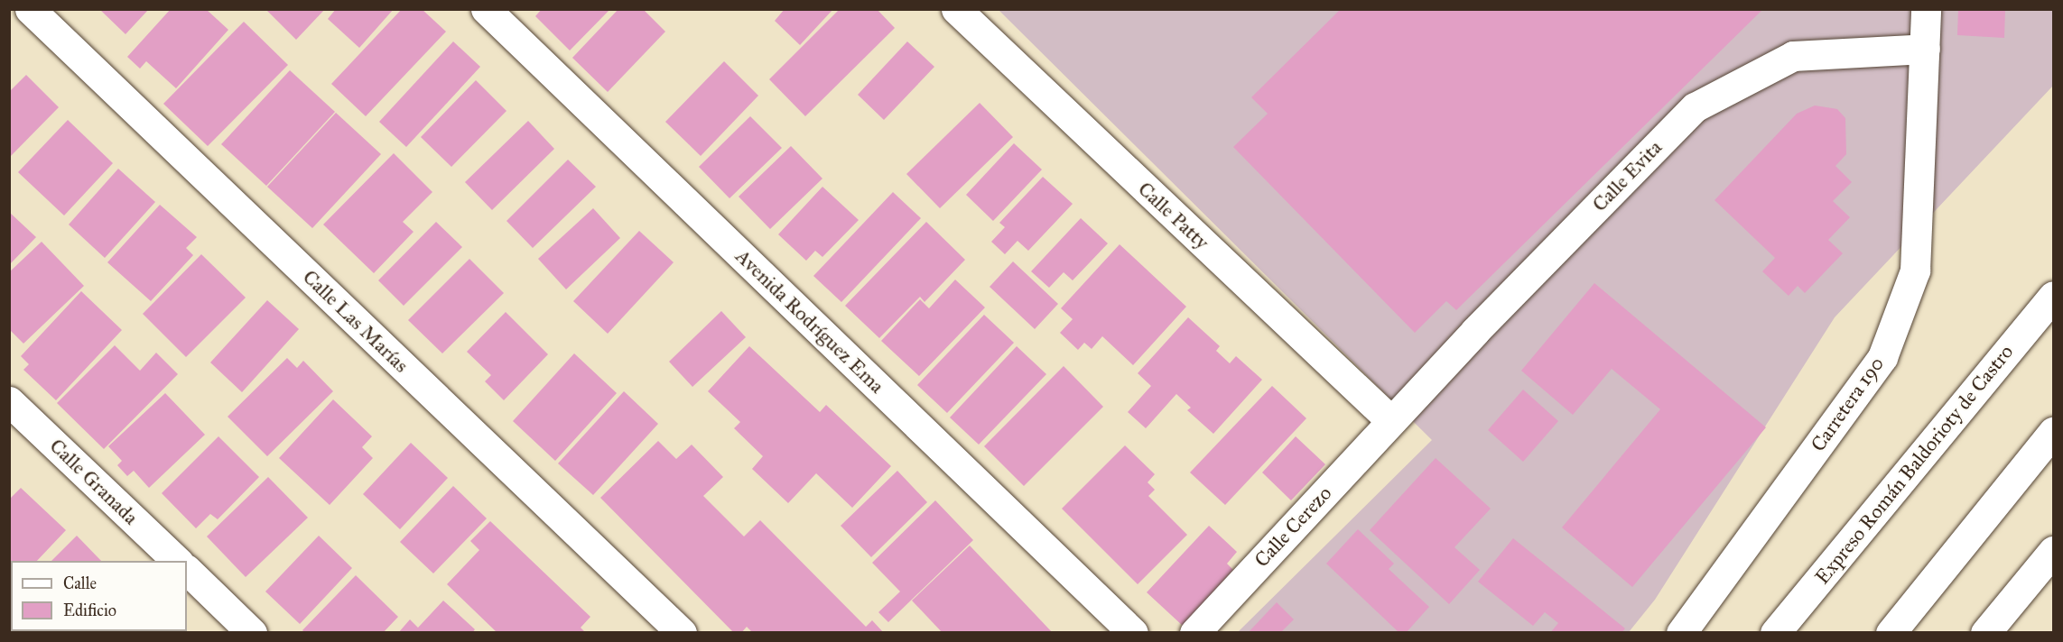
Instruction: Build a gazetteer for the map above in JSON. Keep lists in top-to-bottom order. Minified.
{"streets":{"main road":["Calle Evita","Calle Patty","Calle Las Marías","Avenida Rodríguez Ema","Carretera 190","Expreso Román Baldorioty de Castro","Calle Granada","Calle Cerezo"]},"crossings":[["Calle Evita","Calle Patty"],["Calle Evita","Carretera 190"],["Calle Evita","Calle Cerezo"],["Calle Patty","Calle Cerezo"]],"legend":["Calle","Edificio"]}
